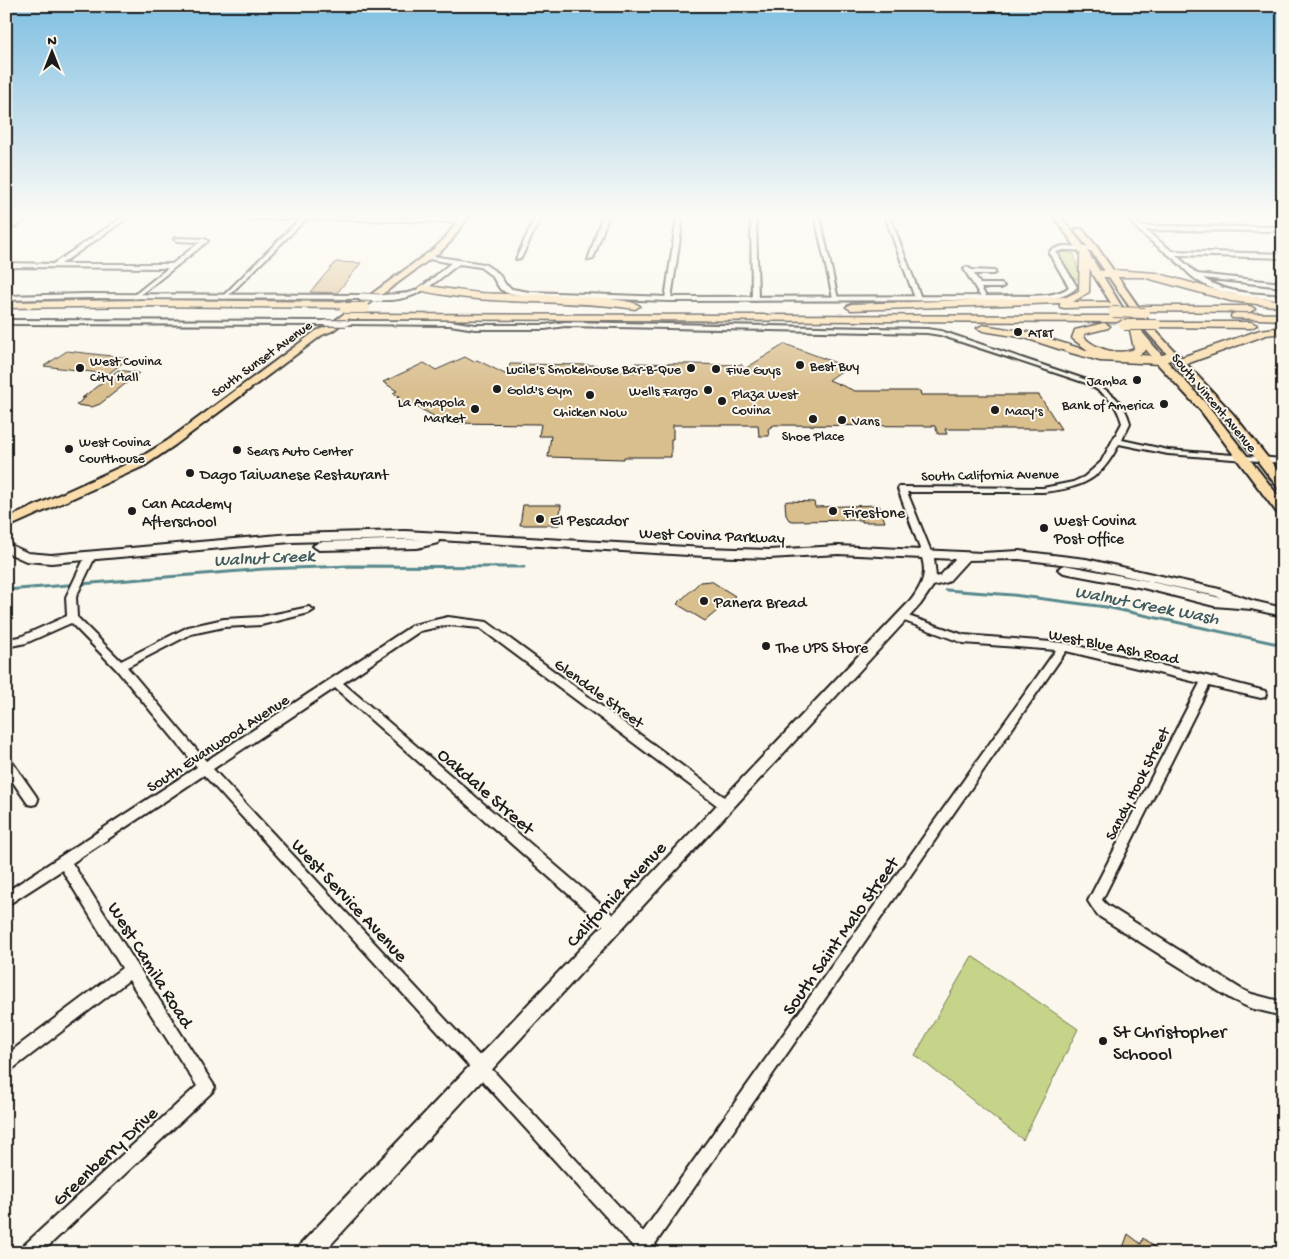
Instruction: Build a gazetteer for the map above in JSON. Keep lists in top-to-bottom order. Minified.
{"streets":{"main road":["South Sunset Avenue","South Vincent Avenue"],"street":["South California Avenue","West Covina Parkway","West Blue Ash Road","Glendale Street","South Evanwood Avenue","Sandy Hook Street","Oakdale Street","California Avenue","West Service Avenue","South Saint Malo Street","West Camila Road","Greenberry Drive"]},"crossings":[["South Sunset Avenue","South California Avenue"],["South California Avenue","West Covina Parkway"],["West Covina Parkway","California Avenue"],["West Blue Ash Road","Sandy Hook Street"],["West Blue Ash Road","California Avenue"],["West Blue Ash Road","South Saint Malo Street"],["Glendale Street","South Evanwood Avenue"],["Glendale Street","California Avenue"],["South Evanwood Avenue","Oakdale Street"],["South Evanwood Avenue","West Service Avenue"],["South Evanwood Avenue","West Camila Road"],["Oakdale Street","California Avenue"],["California Avenue","West Service Avenue"],["West Service Avenue","South Saint Malo Street"],["West Camila Road","Greenberry Drive"]],"water":["Walnut Creek","Walnut Creek Wash"],"places":["AT&T","Best Buy","West Covina City Hall","Lucile's Smokehouse Bar-B-Que","Five Guys","Jamba","Gold's Gym","Wells Fargo","Chicken Now","Plaza West Covina","Bank of America","La Amapola Market","Macy's","Shoe Place","Vans","West Covina Courthouse","Sears Auto Center","Dago Taiwanese Restaurant","Can Academy Afterschool","Firestone","El Pescador","West Covina Post Office","Panera Bread","The UPS Store","St Christopher Schoool"],"north":"top"}
